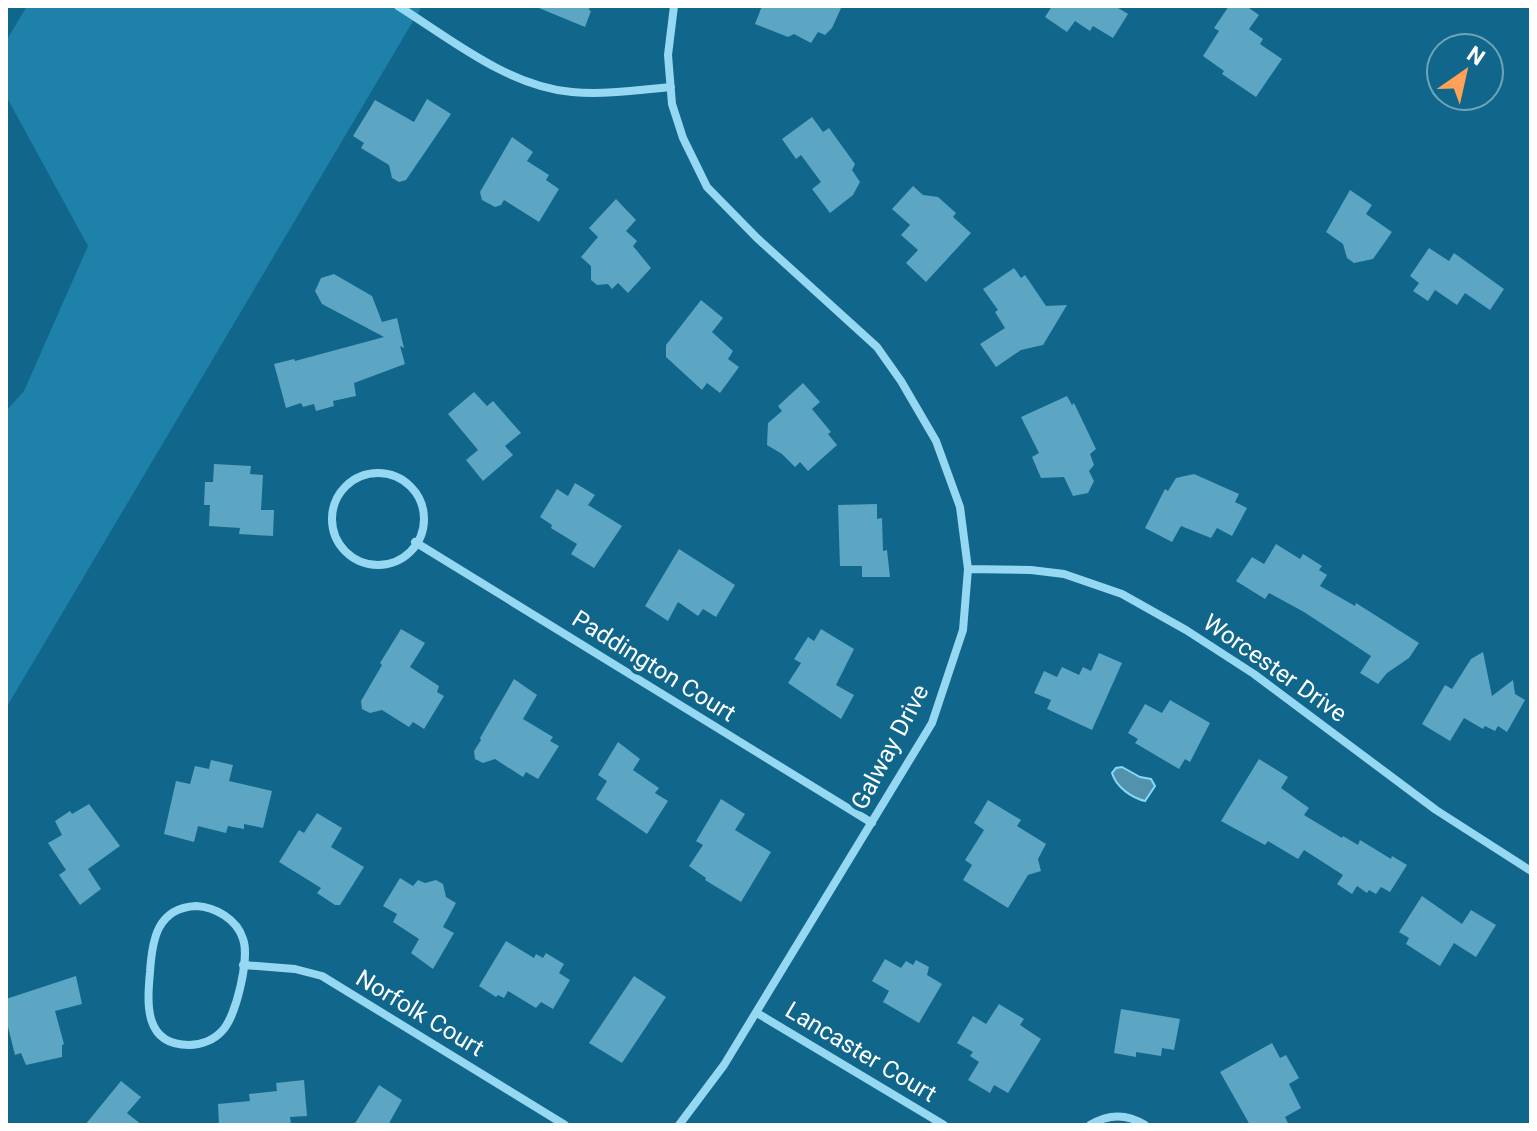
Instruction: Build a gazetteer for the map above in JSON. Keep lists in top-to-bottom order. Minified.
{"streets":{"street":["Paddington Court","Worcester Drive","Galway Drive","Norfolk Court","Lancaster Court"]},"crossings":[["Paddington Court","Galway Drive"],["Worcester Drive","Galway Drive"],["Galway Drive","Lancaster Court"]],"north":"top right"}
